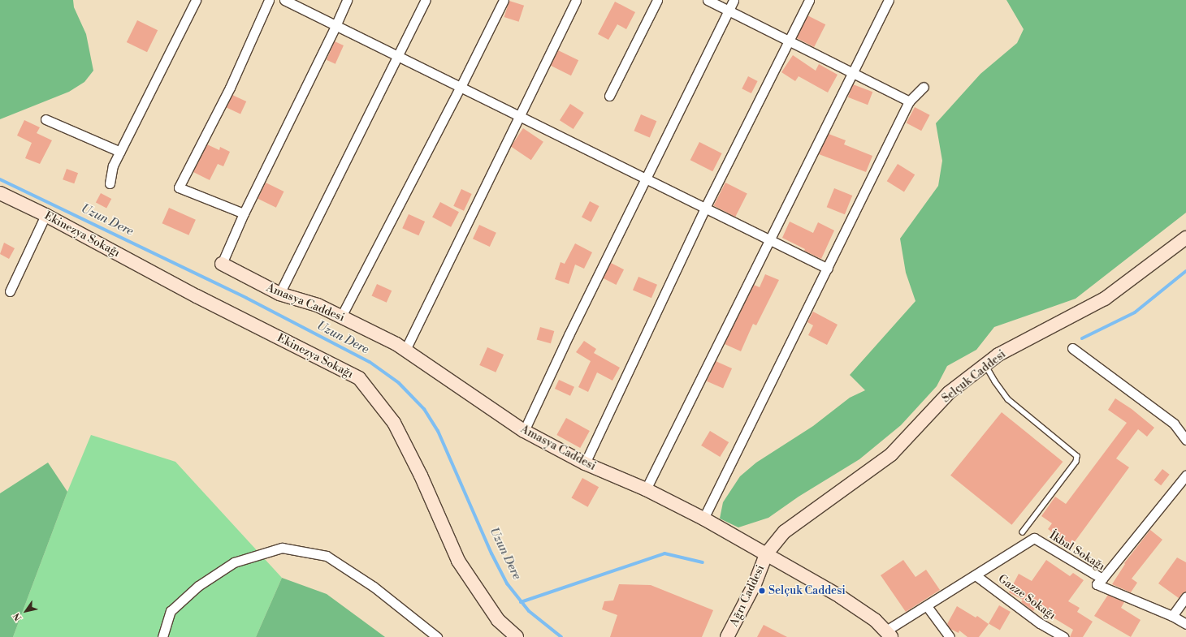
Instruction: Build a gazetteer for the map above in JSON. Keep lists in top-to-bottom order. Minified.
{"streets":{"street":["Ekinezya Sokağı","Amasya Caddesi","Selçuk Caddesi","İkbal Sokağı","Ağrı Caddesi","Gazze Sokağı"]},"crossings":[["Amasya Caddesi","Selçuk Caddesi"],["Amasya Caddesi","İkbal Sokağı"],["Amasya Caddesi","Ağrı Caddesi"],["Selçuk Caddesi","Ağrı Caddesi"],["İkbal Sokağı","Gazze Sokağı"]],"water":["Uzun Dere"],"places":["Selçuk Caddesi"],"north":"bottom left"}
